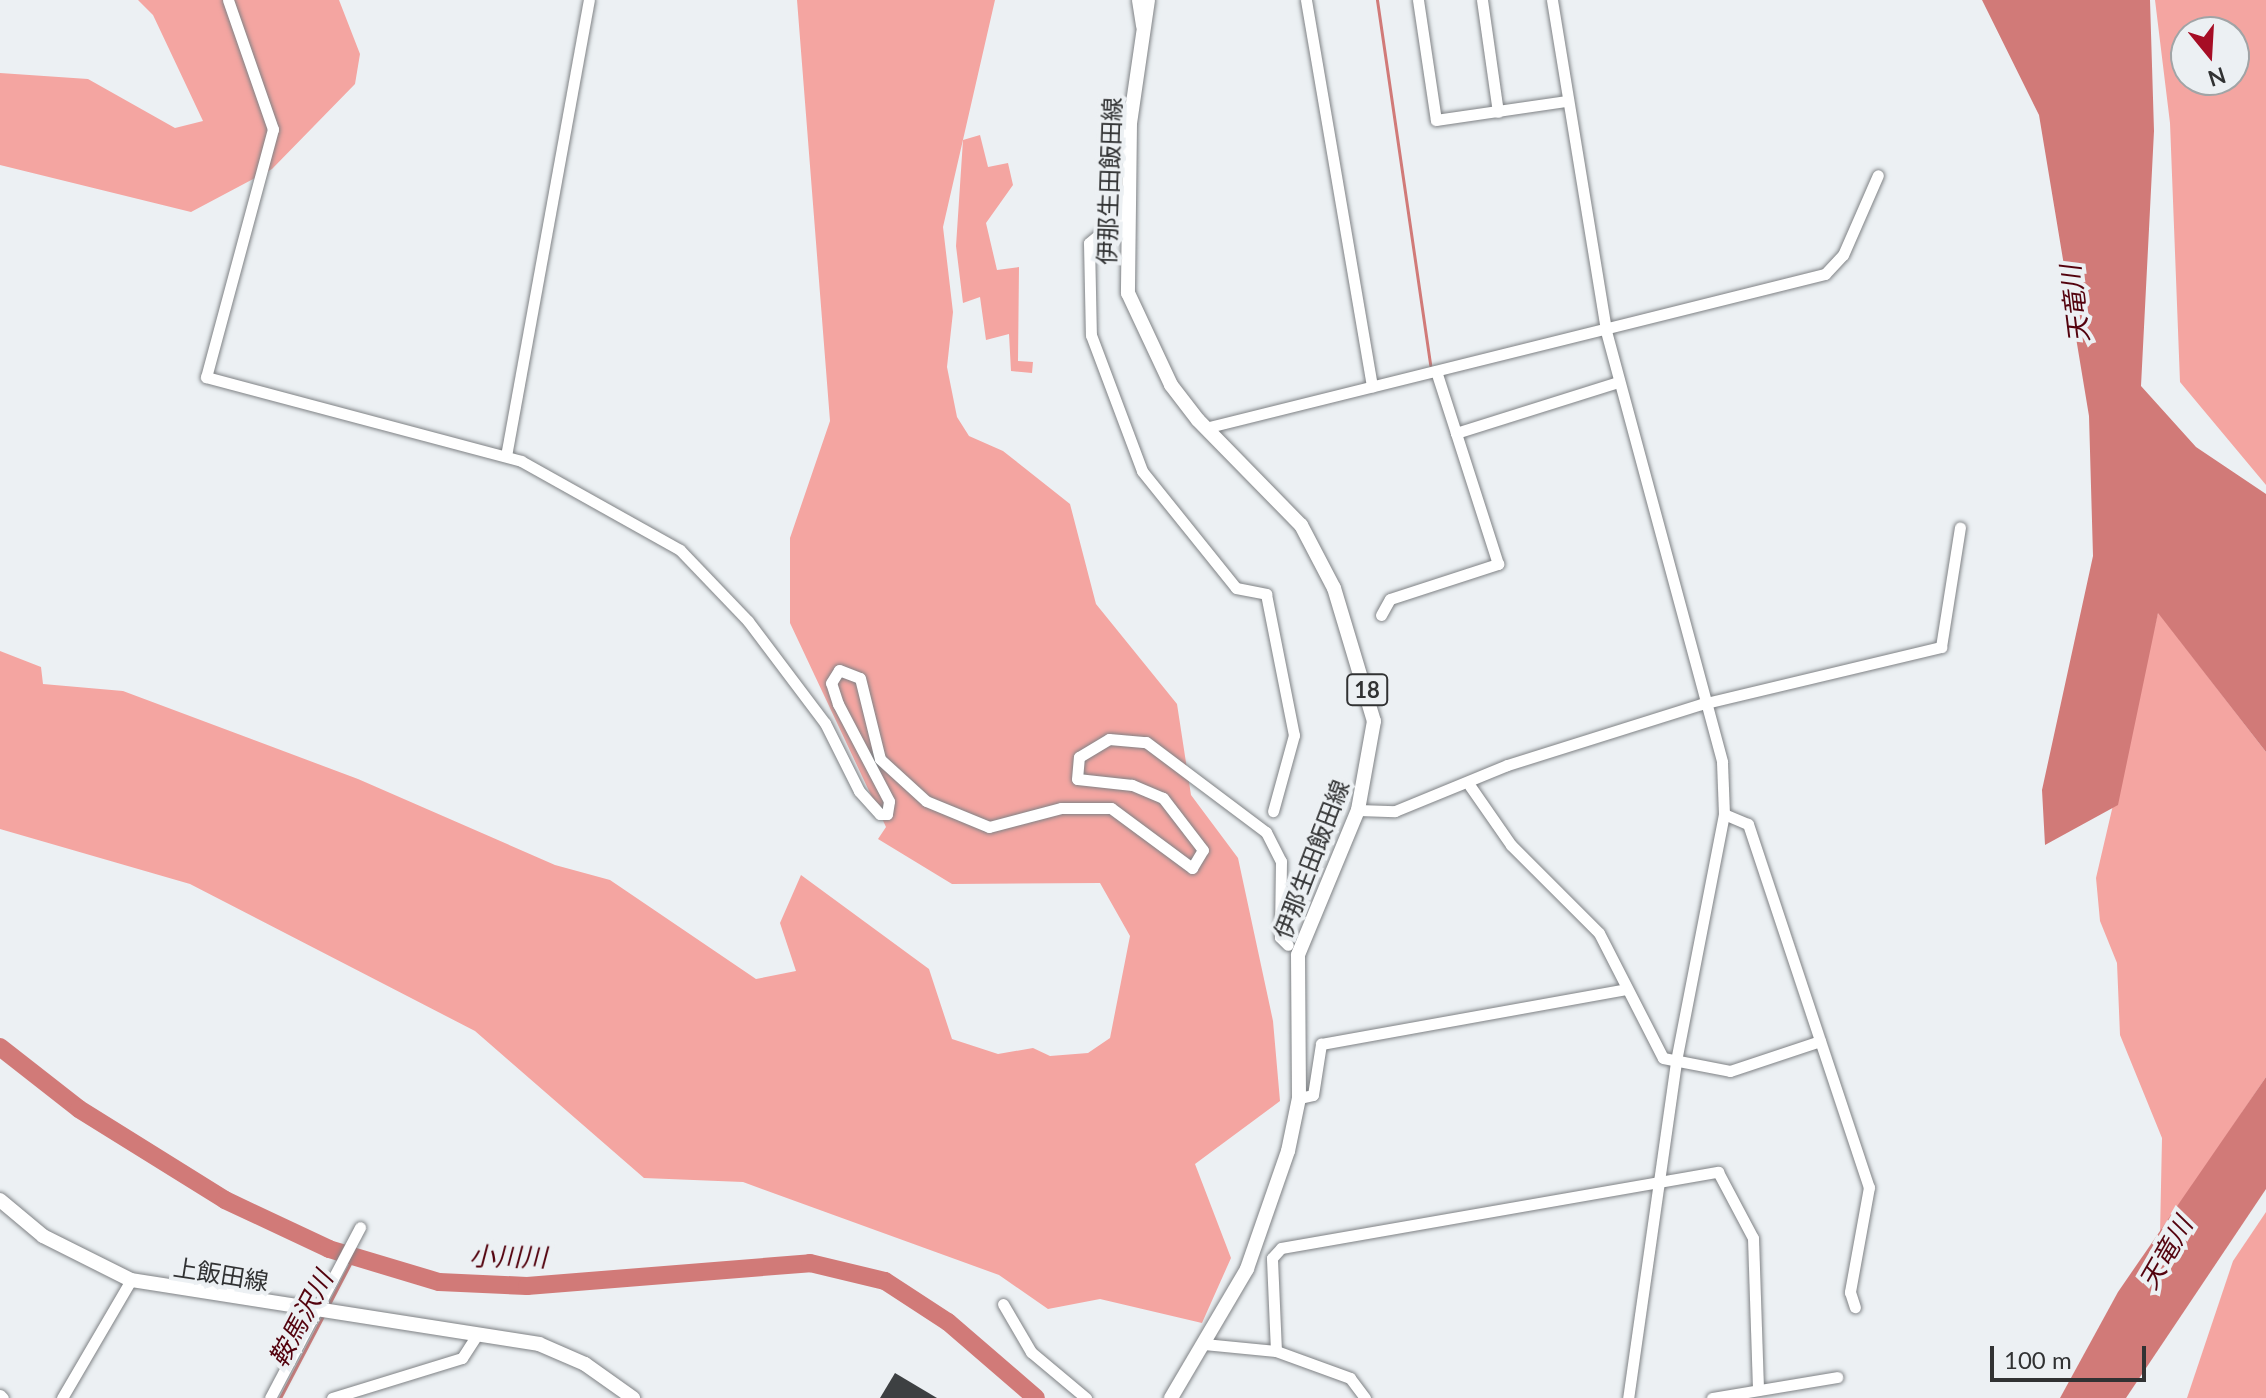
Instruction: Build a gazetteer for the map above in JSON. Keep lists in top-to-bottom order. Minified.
{"streets":{"main road":["伊那生田飯田線","18","上飯田線"]},"water":["天竜川","小川川","鞍馬沢川"],"scale_bar":"100 m","north":"bottom"}
